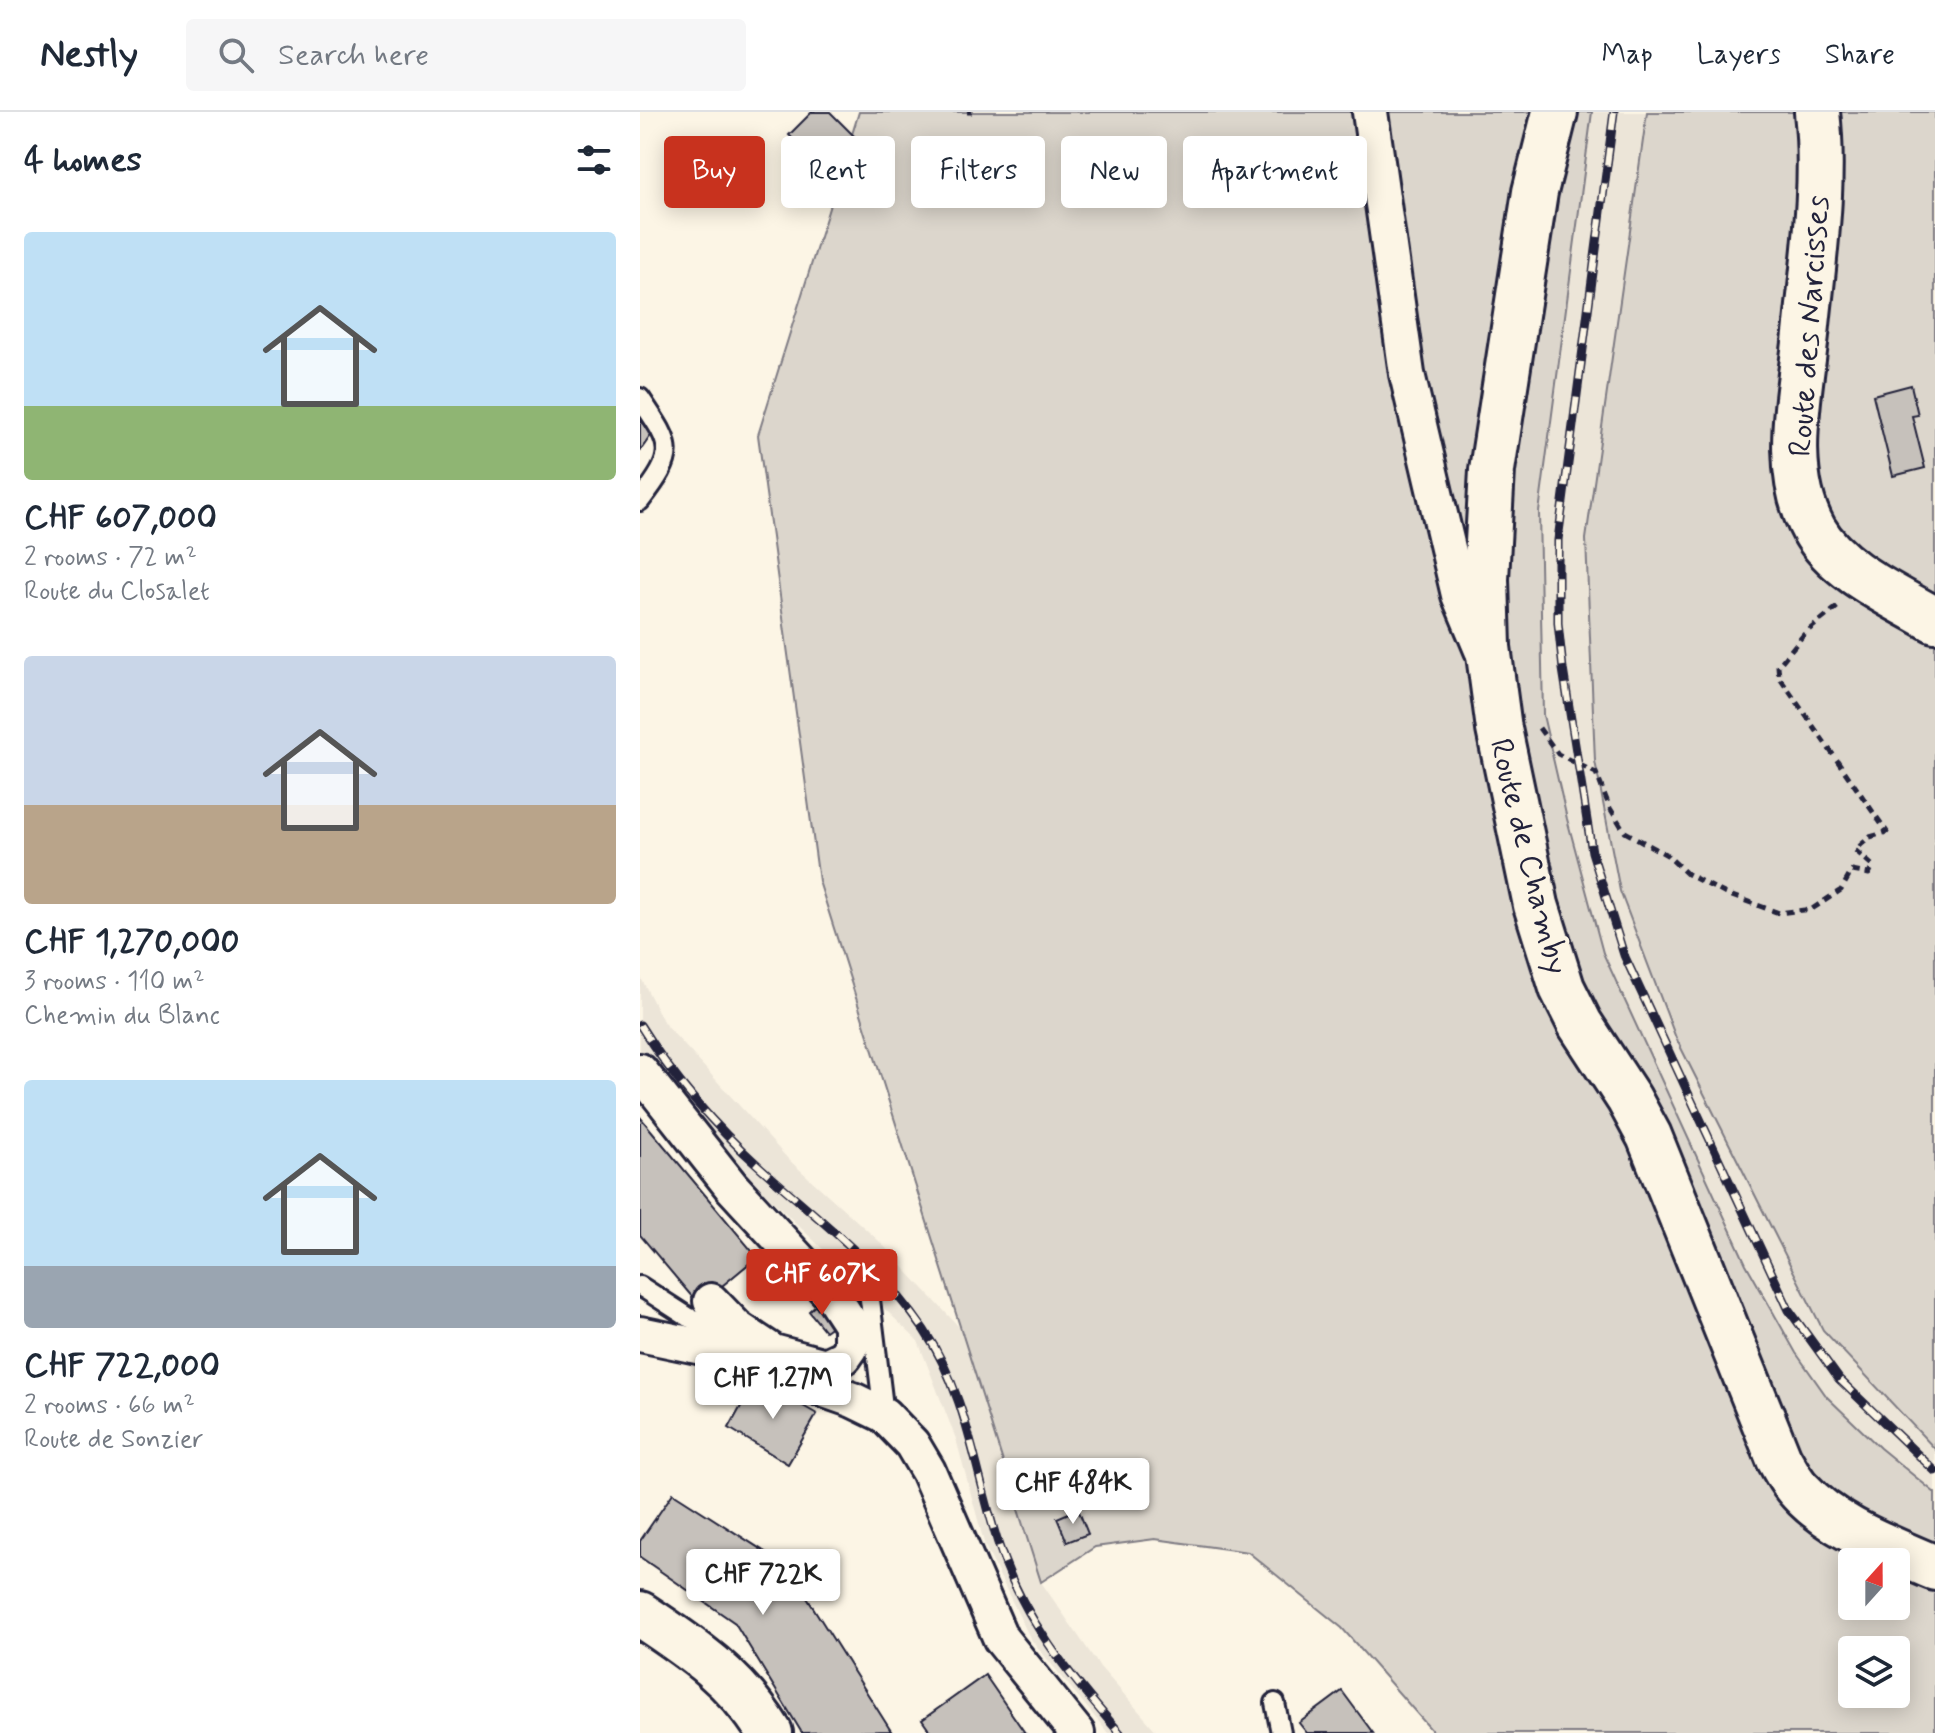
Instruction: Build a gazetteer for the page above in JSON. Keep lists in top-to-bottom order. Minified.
{"streets":{"street":["Route des Narcisses","Route de Chamby"]},"north":"top","page":{"header":"Nestly","search":"Search here","nav":["Map","Layers","Share"],"heading":"4 homes","chip":["Buy","Rent","Filters","New","Apartment"],"list":[{"name":"CHF 607,000","note":"2 rooms · 72 m² · Route du Closalet"},{"name":"CHF 1,270,000","note":"3 rooms · 110 m² · Chemin du Blanc"},{"name":"CHF 722,000","note":"2 rooms · 66 m² · Route de Sonzier"}],"price":["CHF 607K","CHF 1.27M","CHF 484K","CHF 722K"]}}
